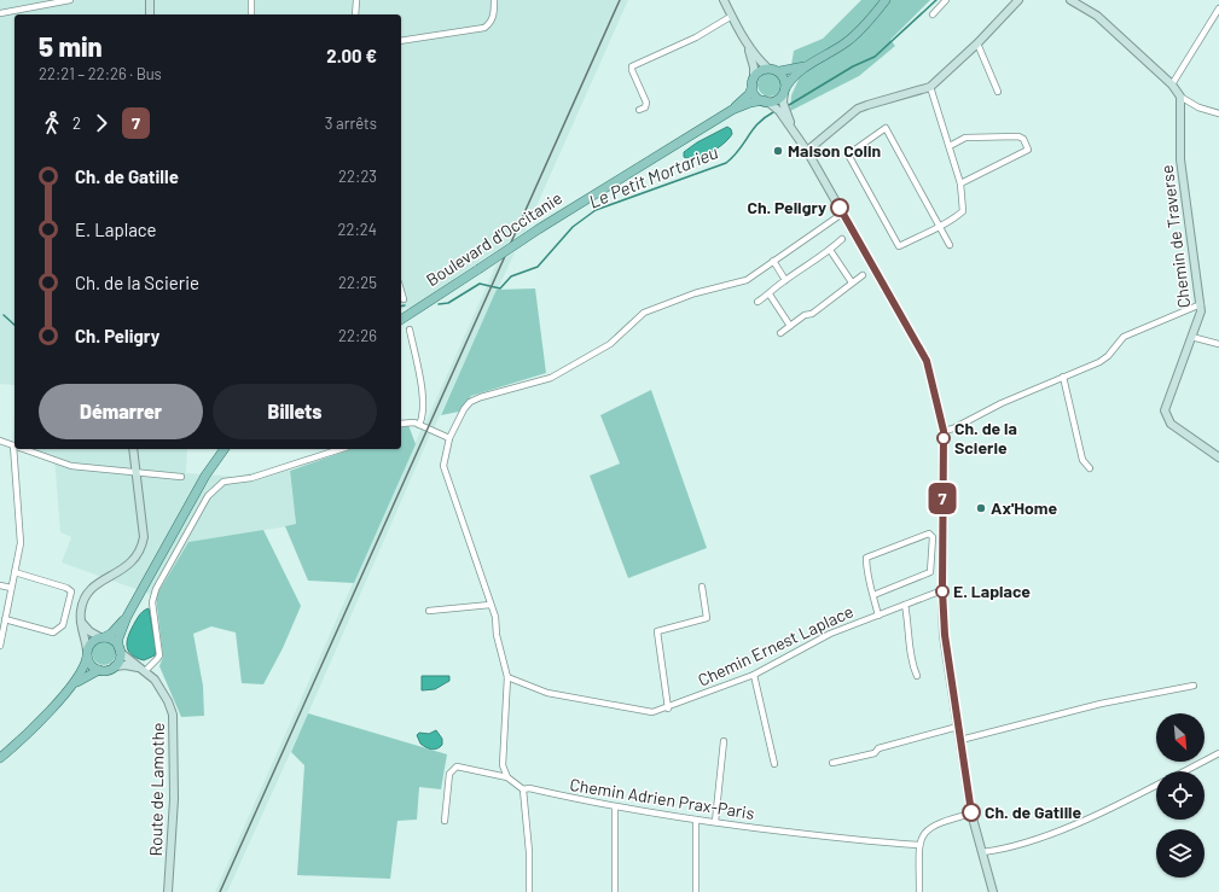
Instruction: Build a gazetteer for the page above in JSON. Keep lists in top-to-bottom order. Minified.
{"streets":{"main road":["Boulevard d'Occitanie"],"street":["Chemin de Traverse","Chemin Ernest Laplace","Route de Lamothe","Chemin Adrien Prax-Paris"]},"water":["Le Petit Mortarieu"],"places":["Maison Colin","Ch. Peligry","Ch. de la Scierie","Ax'Home","E. Laplace","Ch. de Gatille"],"lines":["bus line 7"],"north":"bottom right","page":{"on_map":"7","heading":["5 min","22:21 – 22:26 · Bus","2.00 €"],"legs":["2","7","3 arrêts"],"list":[{"name":"Ch. de Gatille","value":"22:23"},{"name":"E. Laplace","value":"22:24"},{"name":"Ch. de la Scierie","value":"22:25"},{"name":"Ch. Peligry","value":"22:26"}],"buttons":["Démarrer","Billets"]}}
